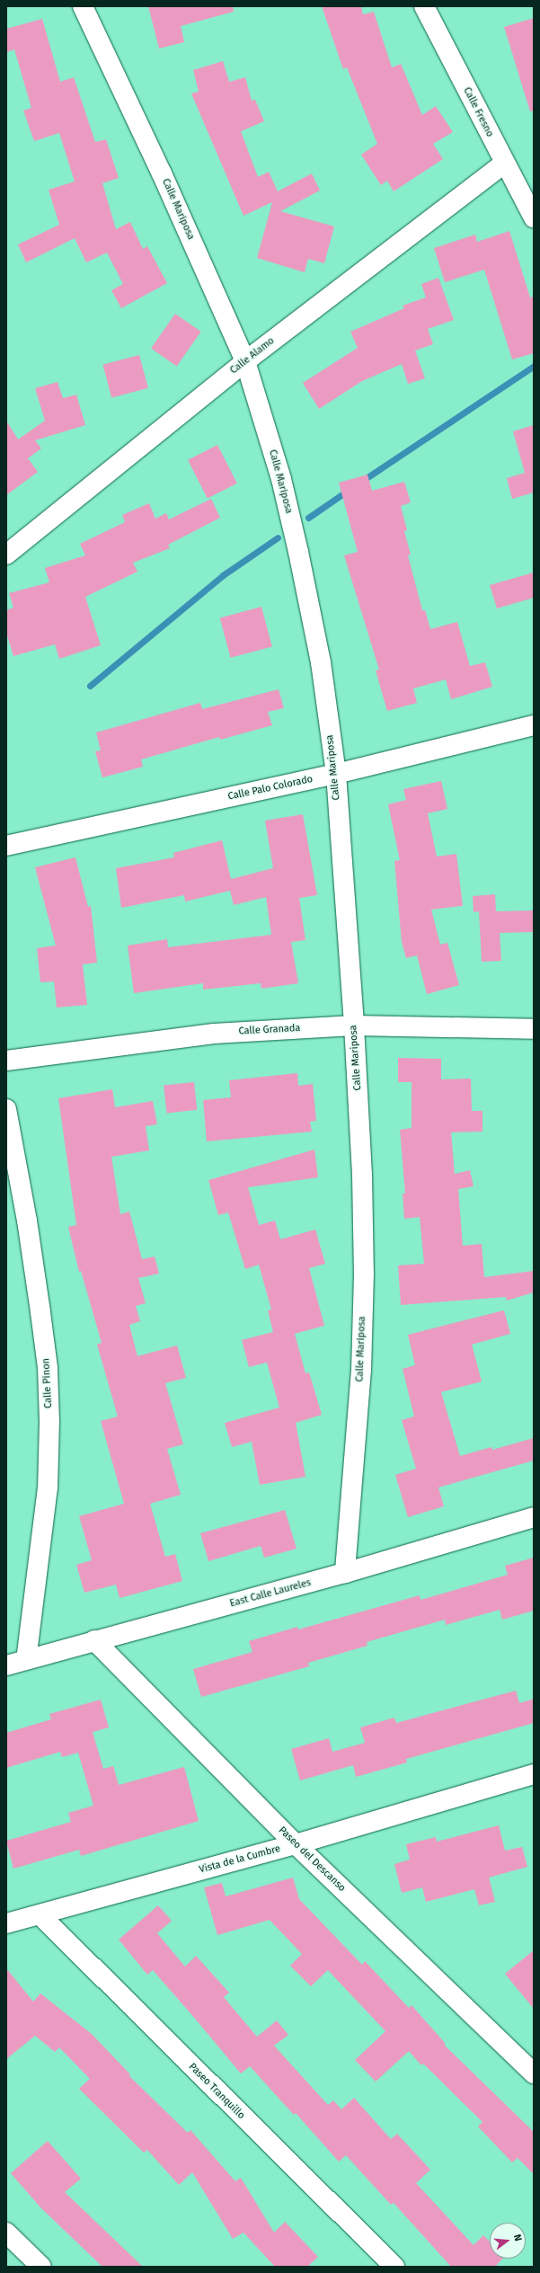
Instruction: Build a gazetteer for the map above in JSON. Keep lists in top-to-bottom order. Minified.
{"streets":{"street":["Calle Fresno","Calle Mariposa","Calle Alamo","Calle Palo Colorado","Calle Granada","Calle Pinon","East Calle Laureles","Vista de la Cumbre","Paseo del Descanso","Paseo Tranquillo"]},"crossings":[["Calle Fresno","Calle Alamo"],["Calle Mariposa","Calle Alamo"],["Calle Mariposa","Calle Palo Colorado"],["Calle Mariposa","Calle Granada"],["Calle Mariposa","East Calle Laureles"],["Calle Pinon","East Calle Laureles"],["East Calle Laureles","Paseo del Descanso"],["Vista de la Cumbre","Paseo del Descanso"],["Vista de la Cumbre","Paseo Tranquillo"]],"north":"right"}
